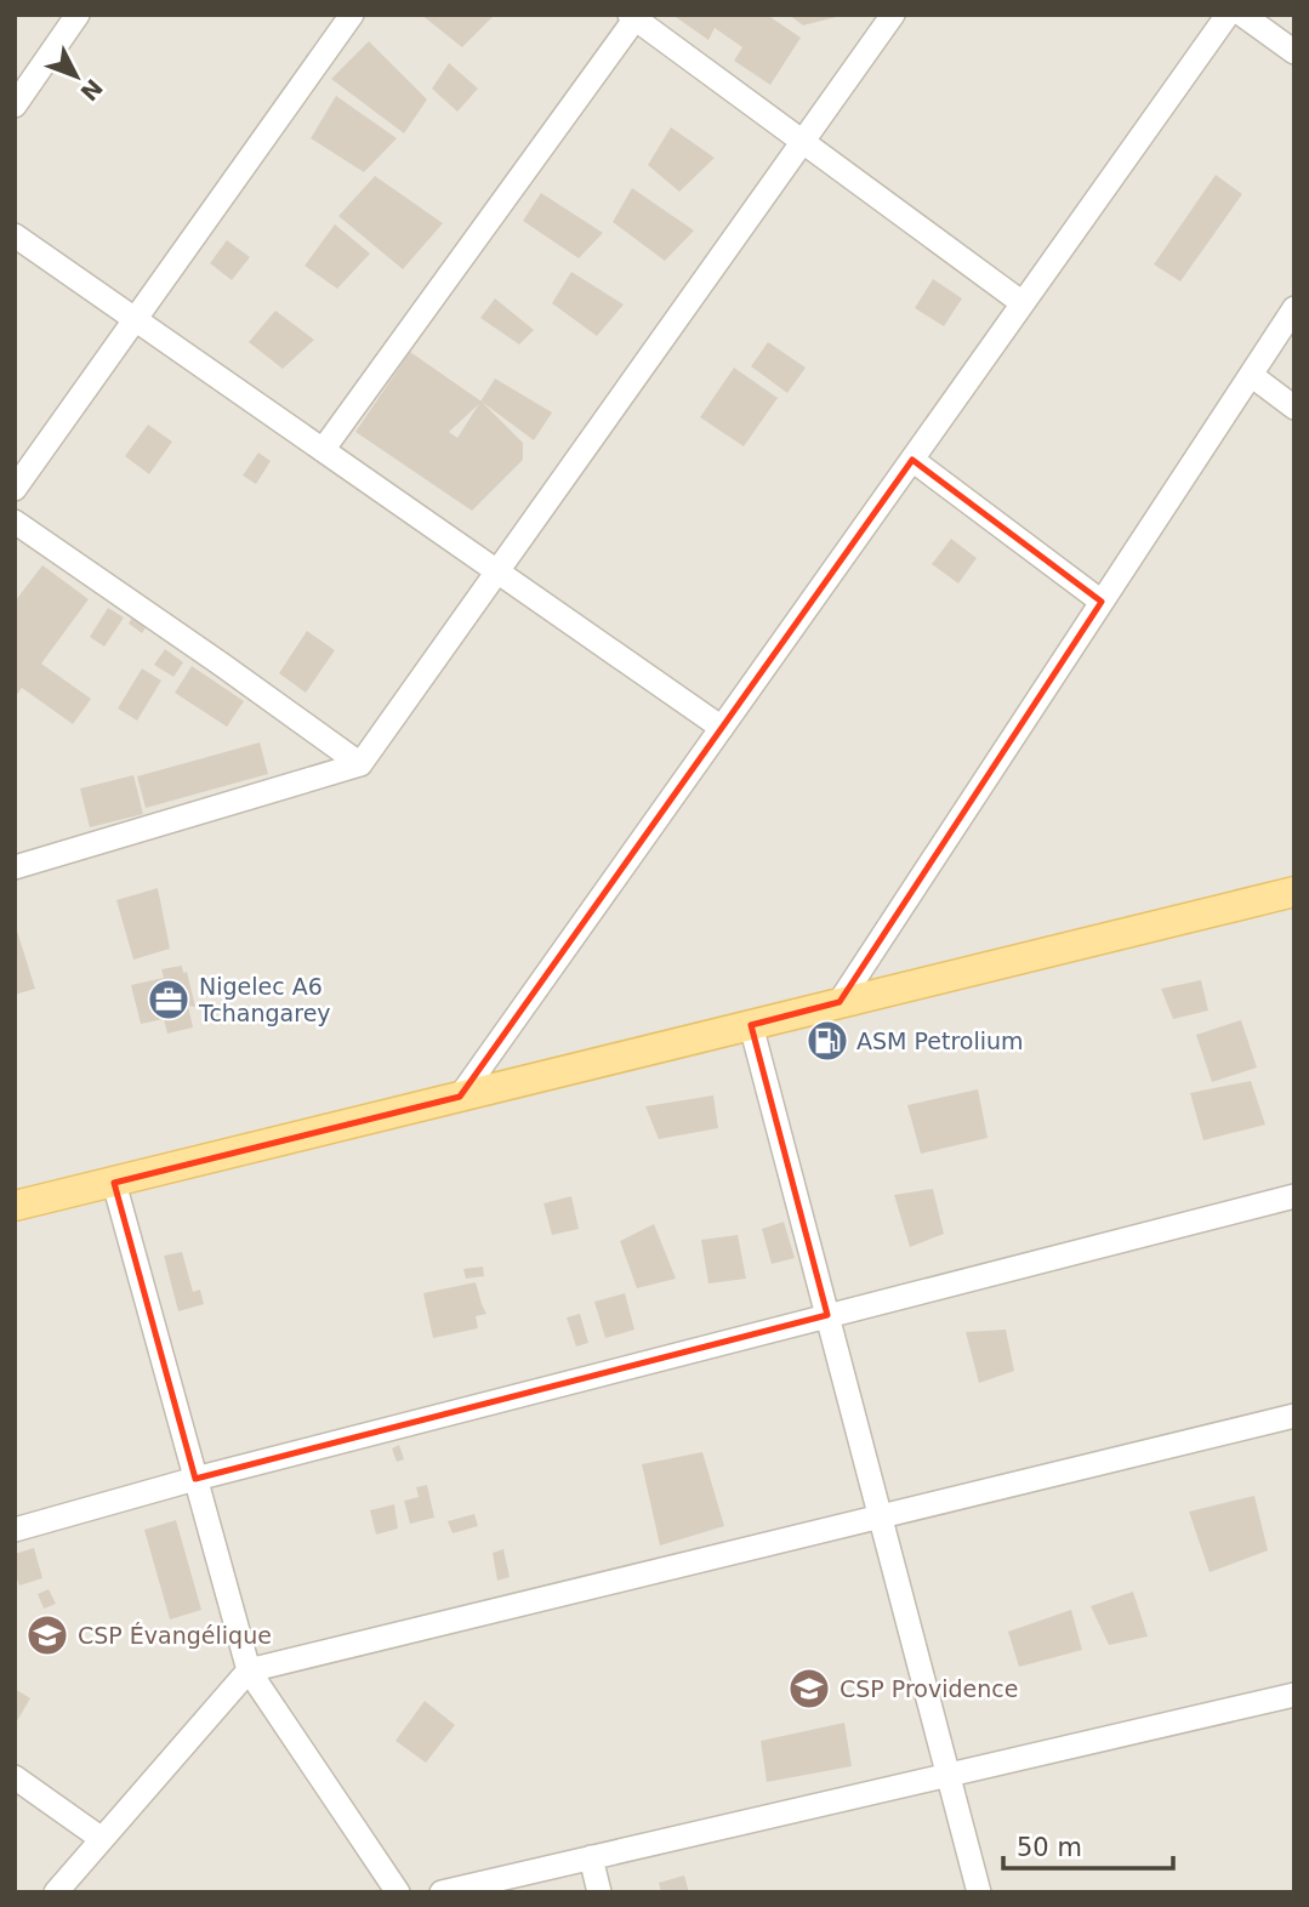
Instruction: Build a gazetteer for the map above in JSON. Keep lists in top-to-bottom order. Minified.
{"places":{"office":["Nigelec A6 Tchangarey"],"fuel station":["ASM Petrolium"],"school or university":["CSP Évangélique","CSP Providence"]},"scale_bar":"50 m","north":"bottom right"}
